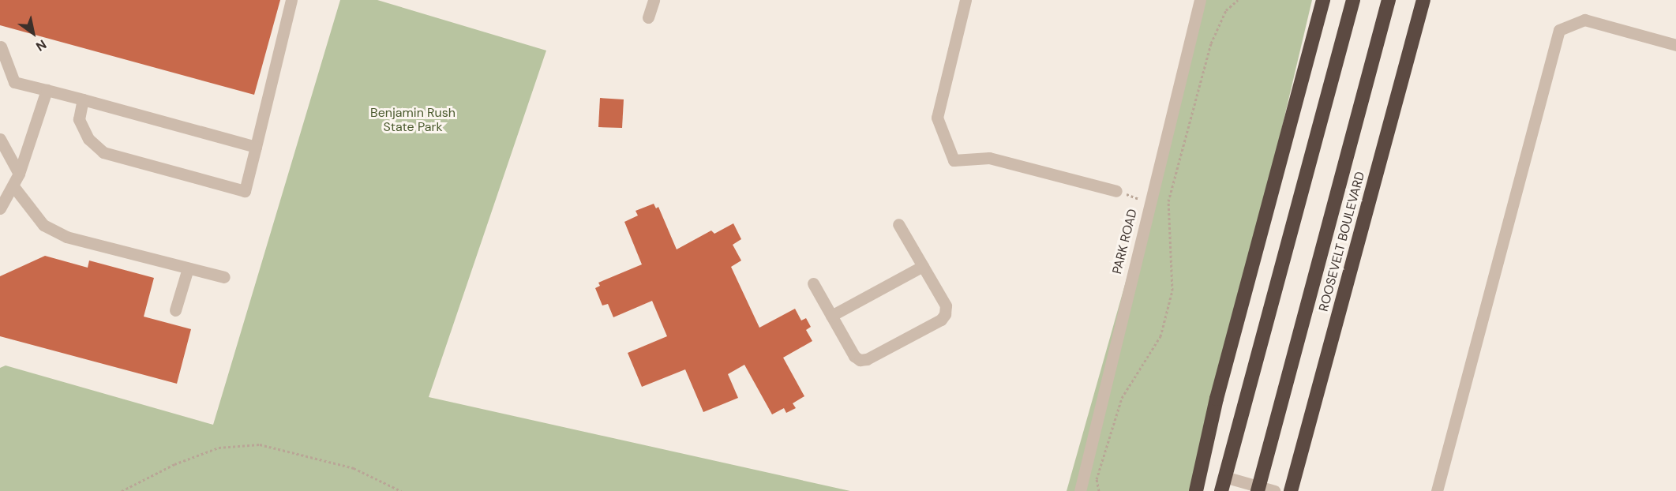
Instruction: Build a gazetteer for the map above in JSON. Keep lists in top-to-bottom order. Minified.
{"streets":{"highway":["ROOSEVELT BOULEVARD"],"street":["PARK ROAD"]},"parks":["Benjamin Rush State Park"],"north":"bottom right"}
